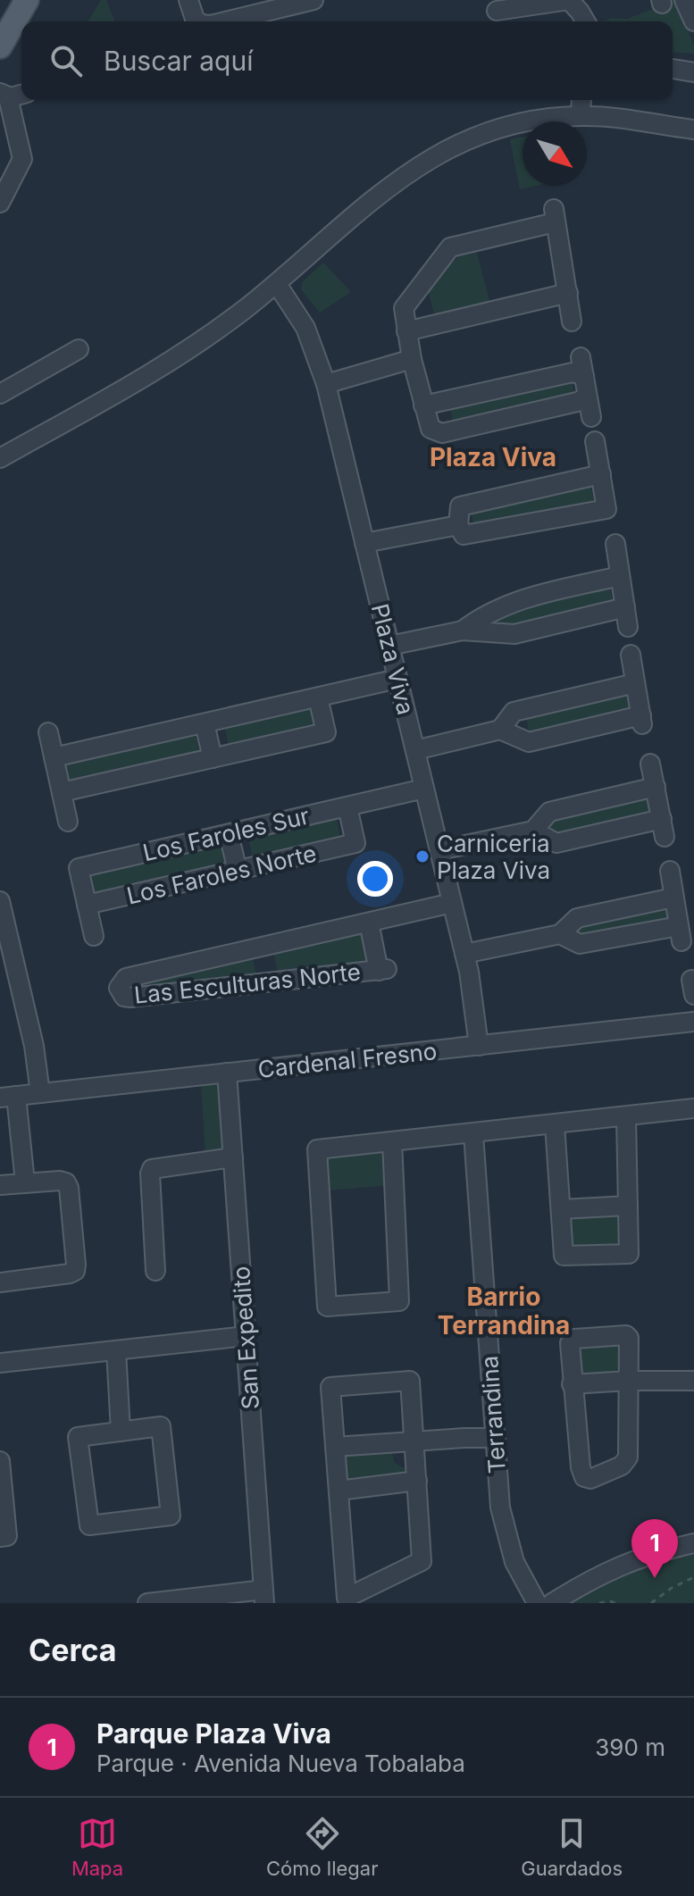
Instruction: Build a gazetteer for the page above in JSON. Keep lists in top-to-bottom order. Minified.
{"streets":{"street":["Plaza Viva","Los Faroles Sur","Los Faroles Norte","Las Esculturas Norte","Cardenal Fresno","San Expedito","Terrandina"]},"crossings":[["Plaza Viva","Los Faroles Sur"],["Plaza Viva","Cardenal Fresno"],["Los Faroles Sur","Los Faroles Norte"],["Cardenal Fresno","San Expedito"]],"districts":["Plaza Viva","Barrio Terrandina"],"places":["Carniceria Plaza Viva"],"north":"bottom right","page":{"search":"Buscar aquí","pins":"1","heading":"Cerca","list":[{"mark":"1","name":"Parque Plaza Viva","note":"Parque · Avenida Nueva Tobalaba","value":"390 m"}],"nav":["Mapa","Cómo llegar","Guardados"]}}
